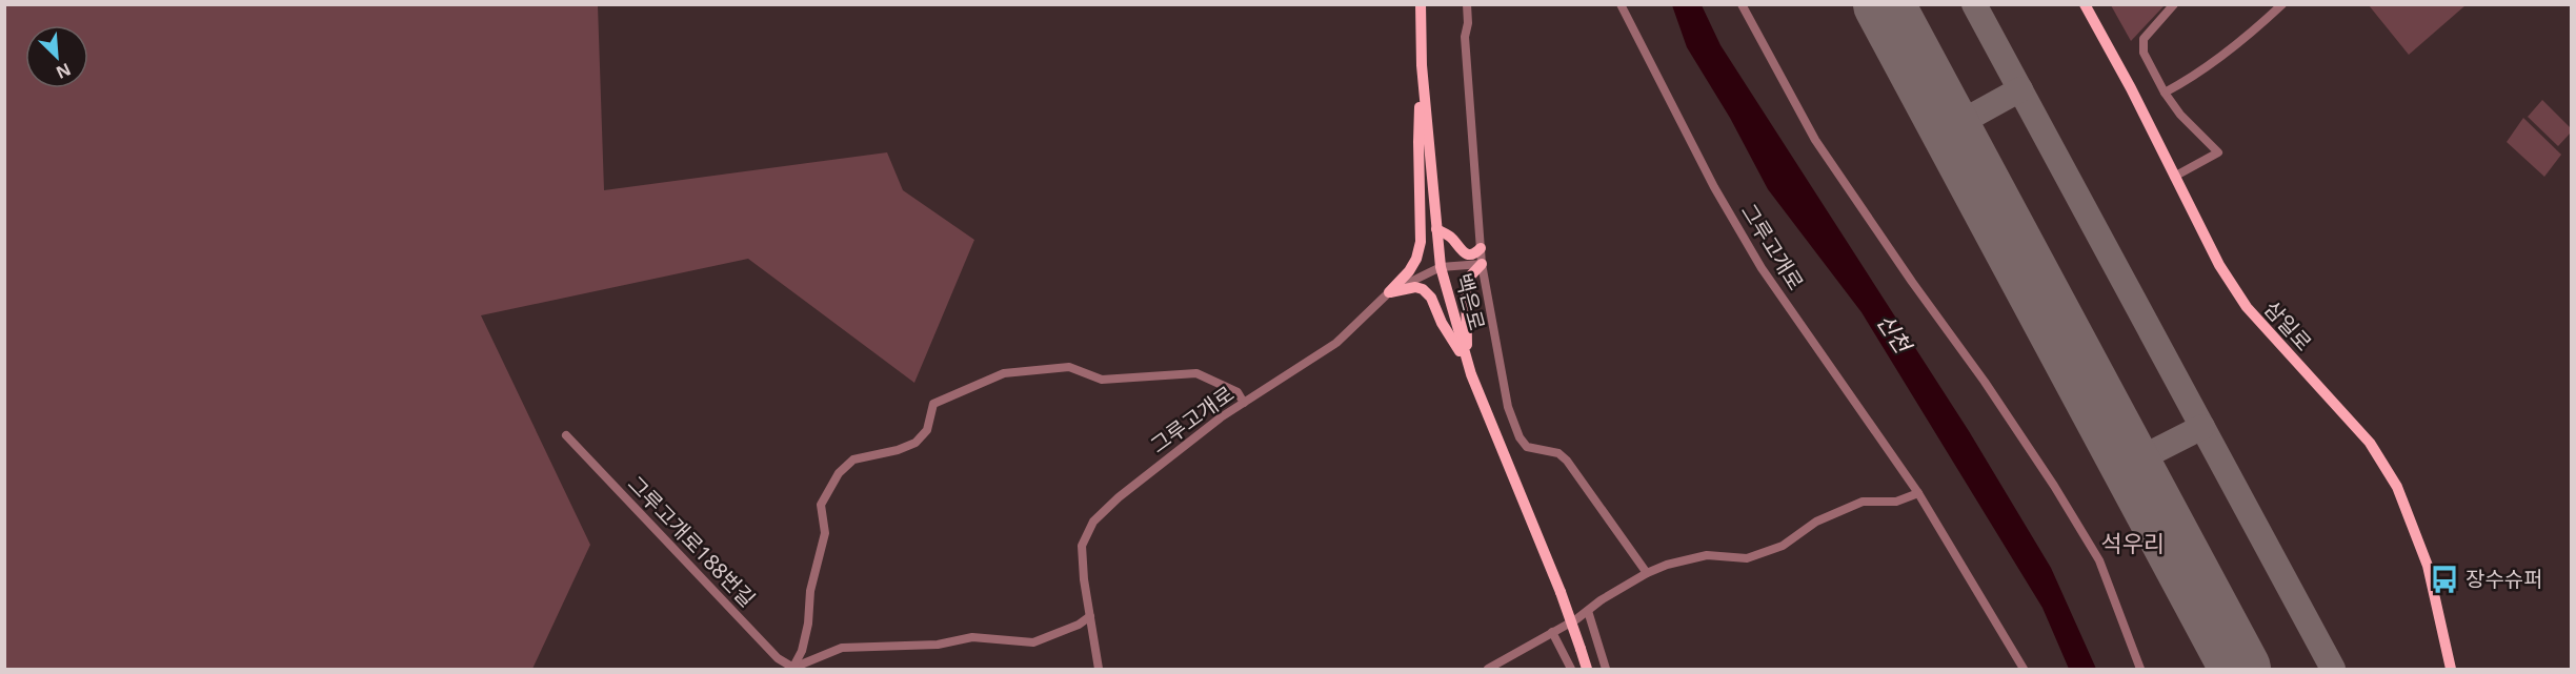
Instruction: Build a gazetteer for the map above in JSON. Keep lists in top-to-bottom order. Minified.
{"streets":{"main road":["백은로","삼일로"],"street":["그루고개로","그루고개로188번길"]},"crossings":[["그루고개로","백은로"]],"districts":["석우리"],"water":["신천"],"places":{"bus stop":["장수슈퍼"]},"north":"bottom right"}
